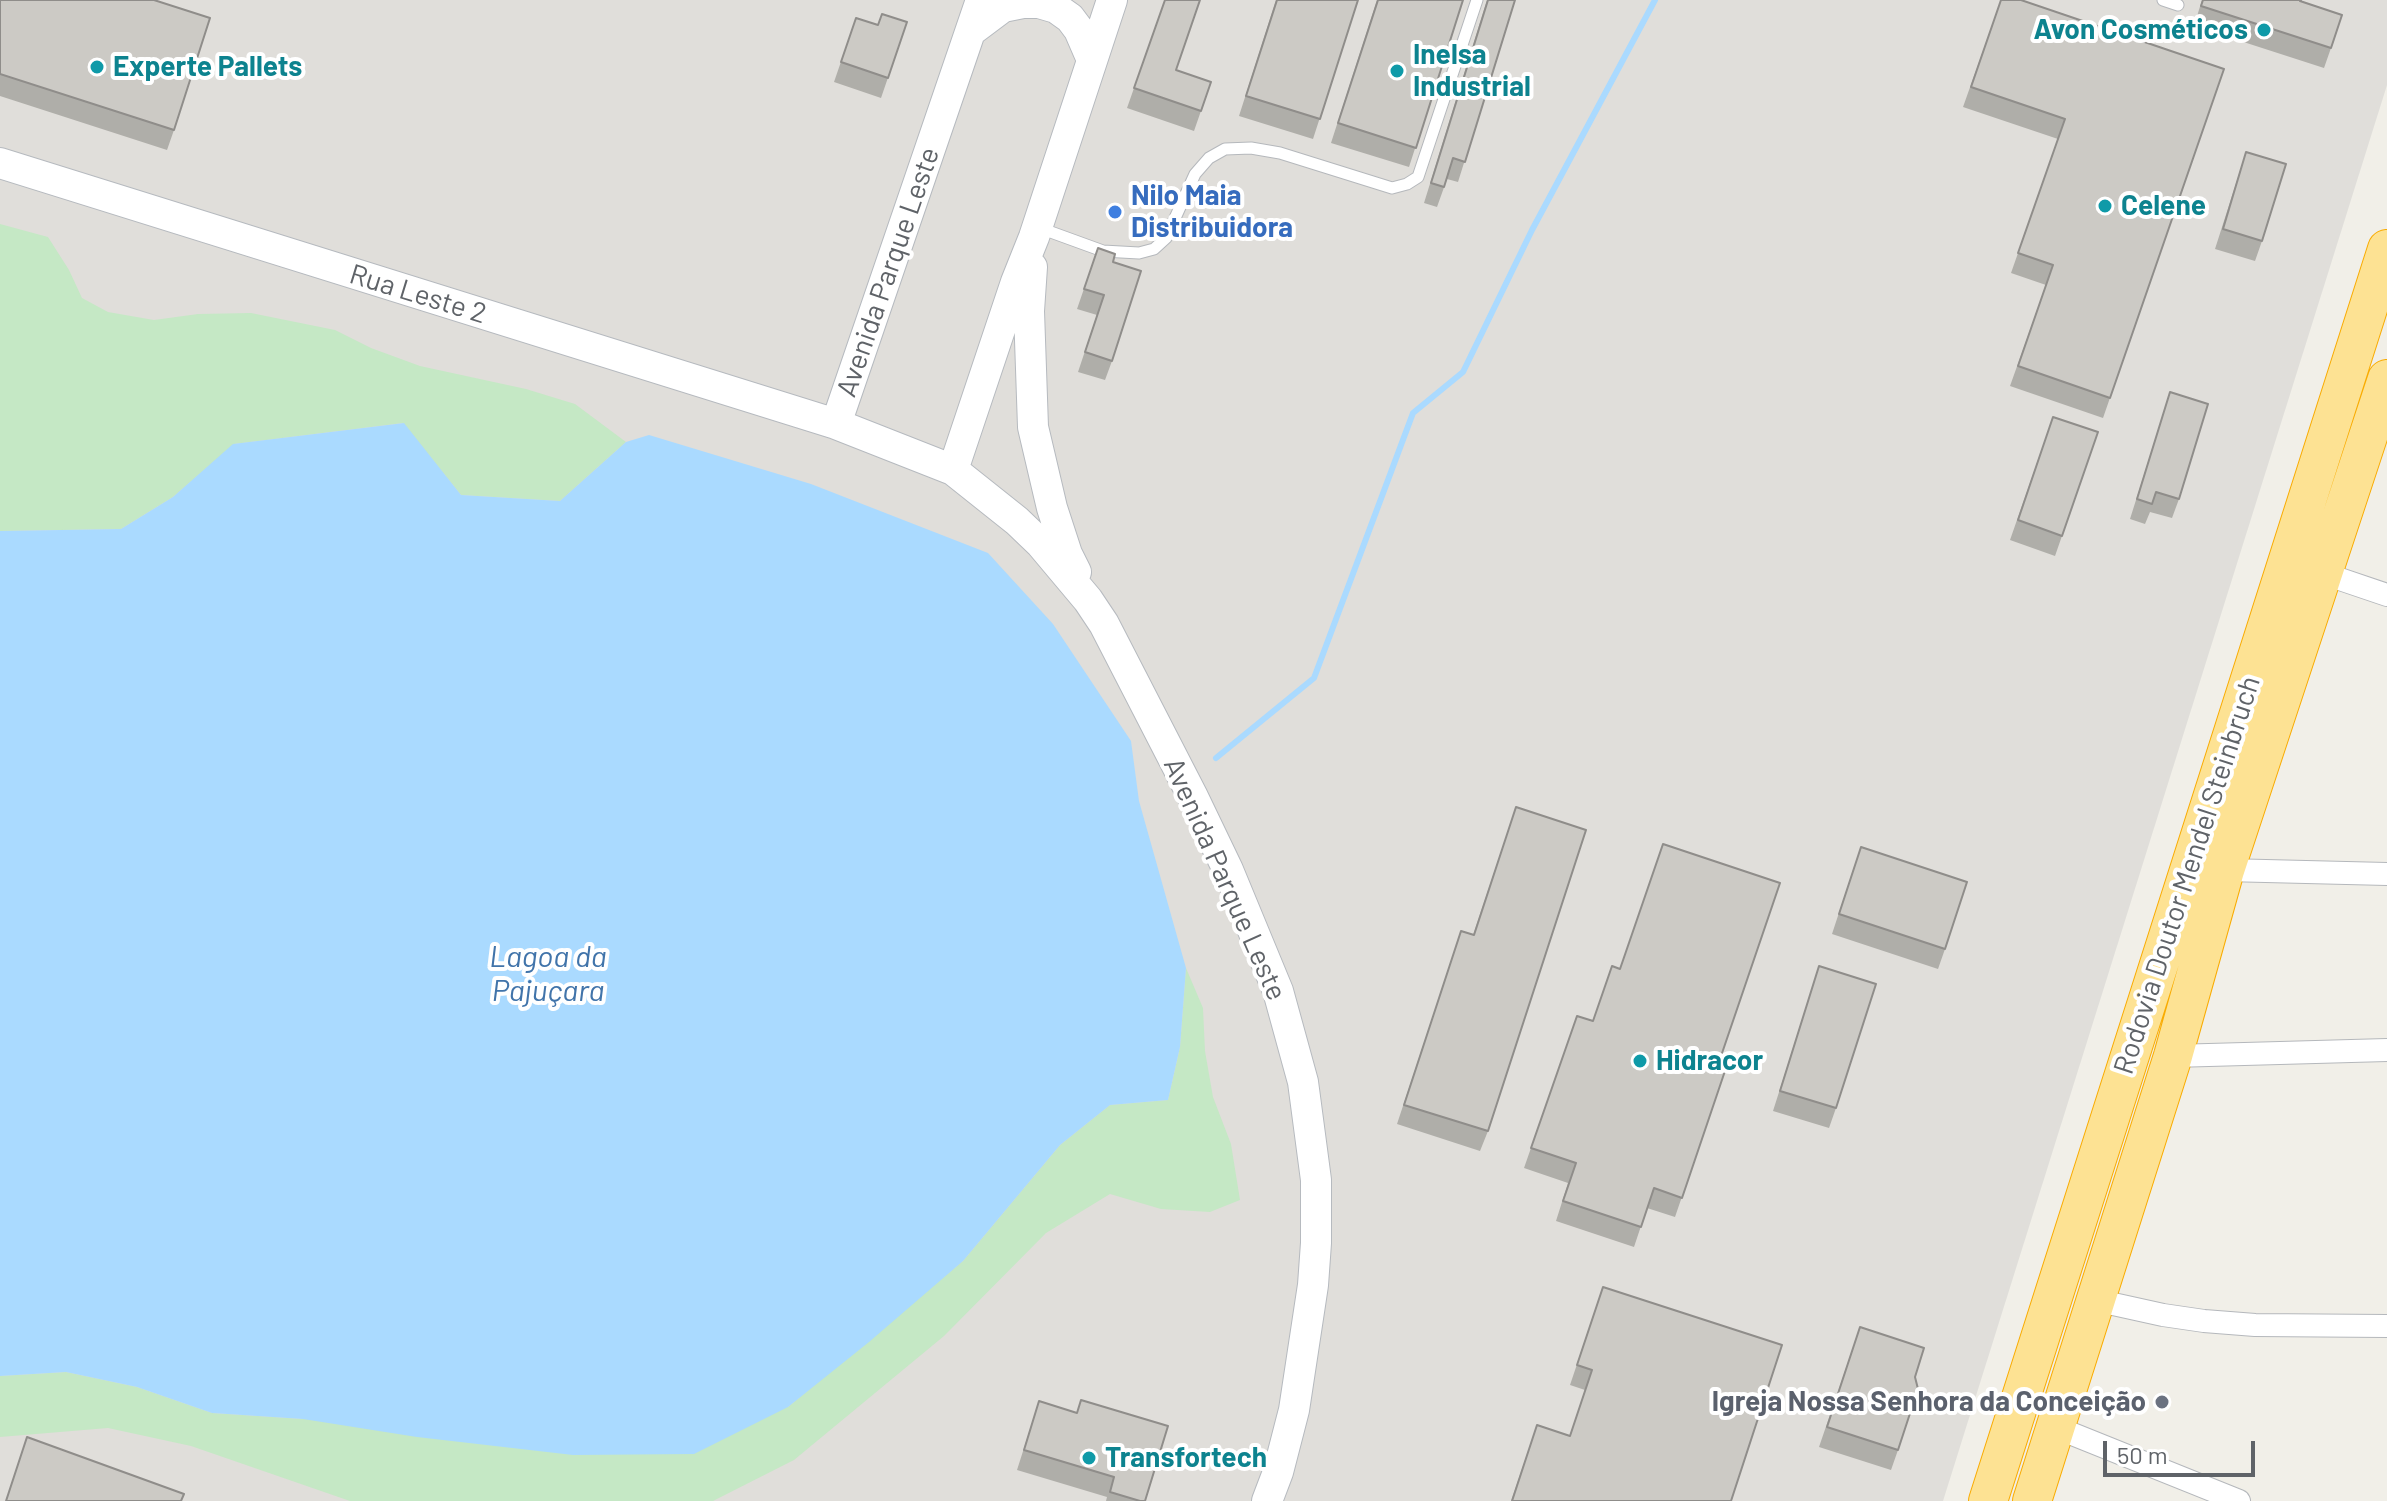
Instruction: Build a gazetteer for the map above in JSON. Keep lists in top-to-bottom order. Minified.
{"streets":{"highway":["Rodovia Doutor Mendel Steinbruch"],"street":["Avenida Parque Leste","Rua Leste 2"]},"crossings":[["Avenida Parque Leste","Rua Leste 2"]],"water":["Lagoa da Pajuçara"],"places":["Avon Cosméticos","Experte Pallets","Inelsa Industrial","Celene","Nilo Maia Distribuidora","Hidracor","Igreja Nossa Senhora da Conceição","Transfortech"],"scale_bar":"50 m"}
